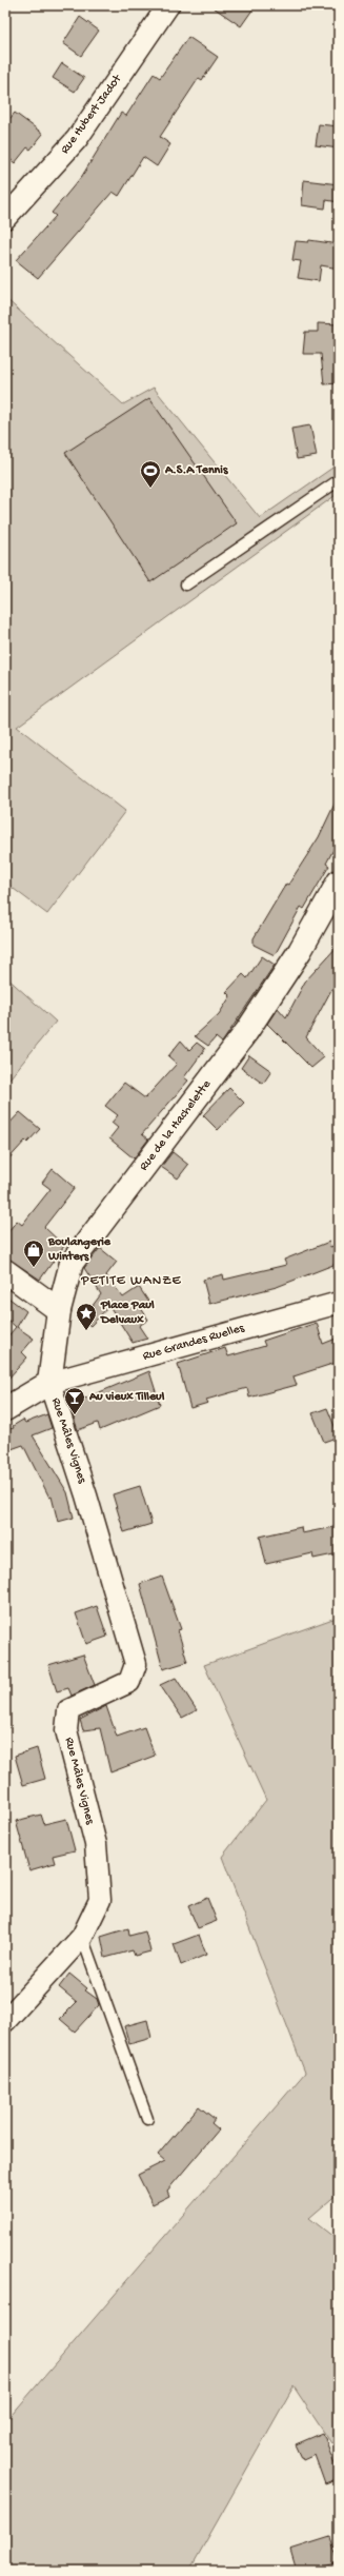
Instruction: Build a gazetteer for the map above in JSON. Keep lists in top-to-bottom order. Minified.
{"streets":{"street":["Rue Hubert Jadot","Rue de la Hachelette","Rue Grandes Ruelles","Rue Mâles Vignes"]},"crossings":[["Rue de la Hachelette","Rue Grandes Ruelles"],["Rue de la Hachelette","Rue Mâles Vignes"],["Rue Grandes Ruelles","Rue Mâles Vignes"]],"districts":["PETITE WANZE"],"places":{"sports":["A.S.A Tennis"],"shop":["Boulangerie Winters"],"place":["Place Paul Delvaux"],"bar":["Au vieux Tilleul"]}}
